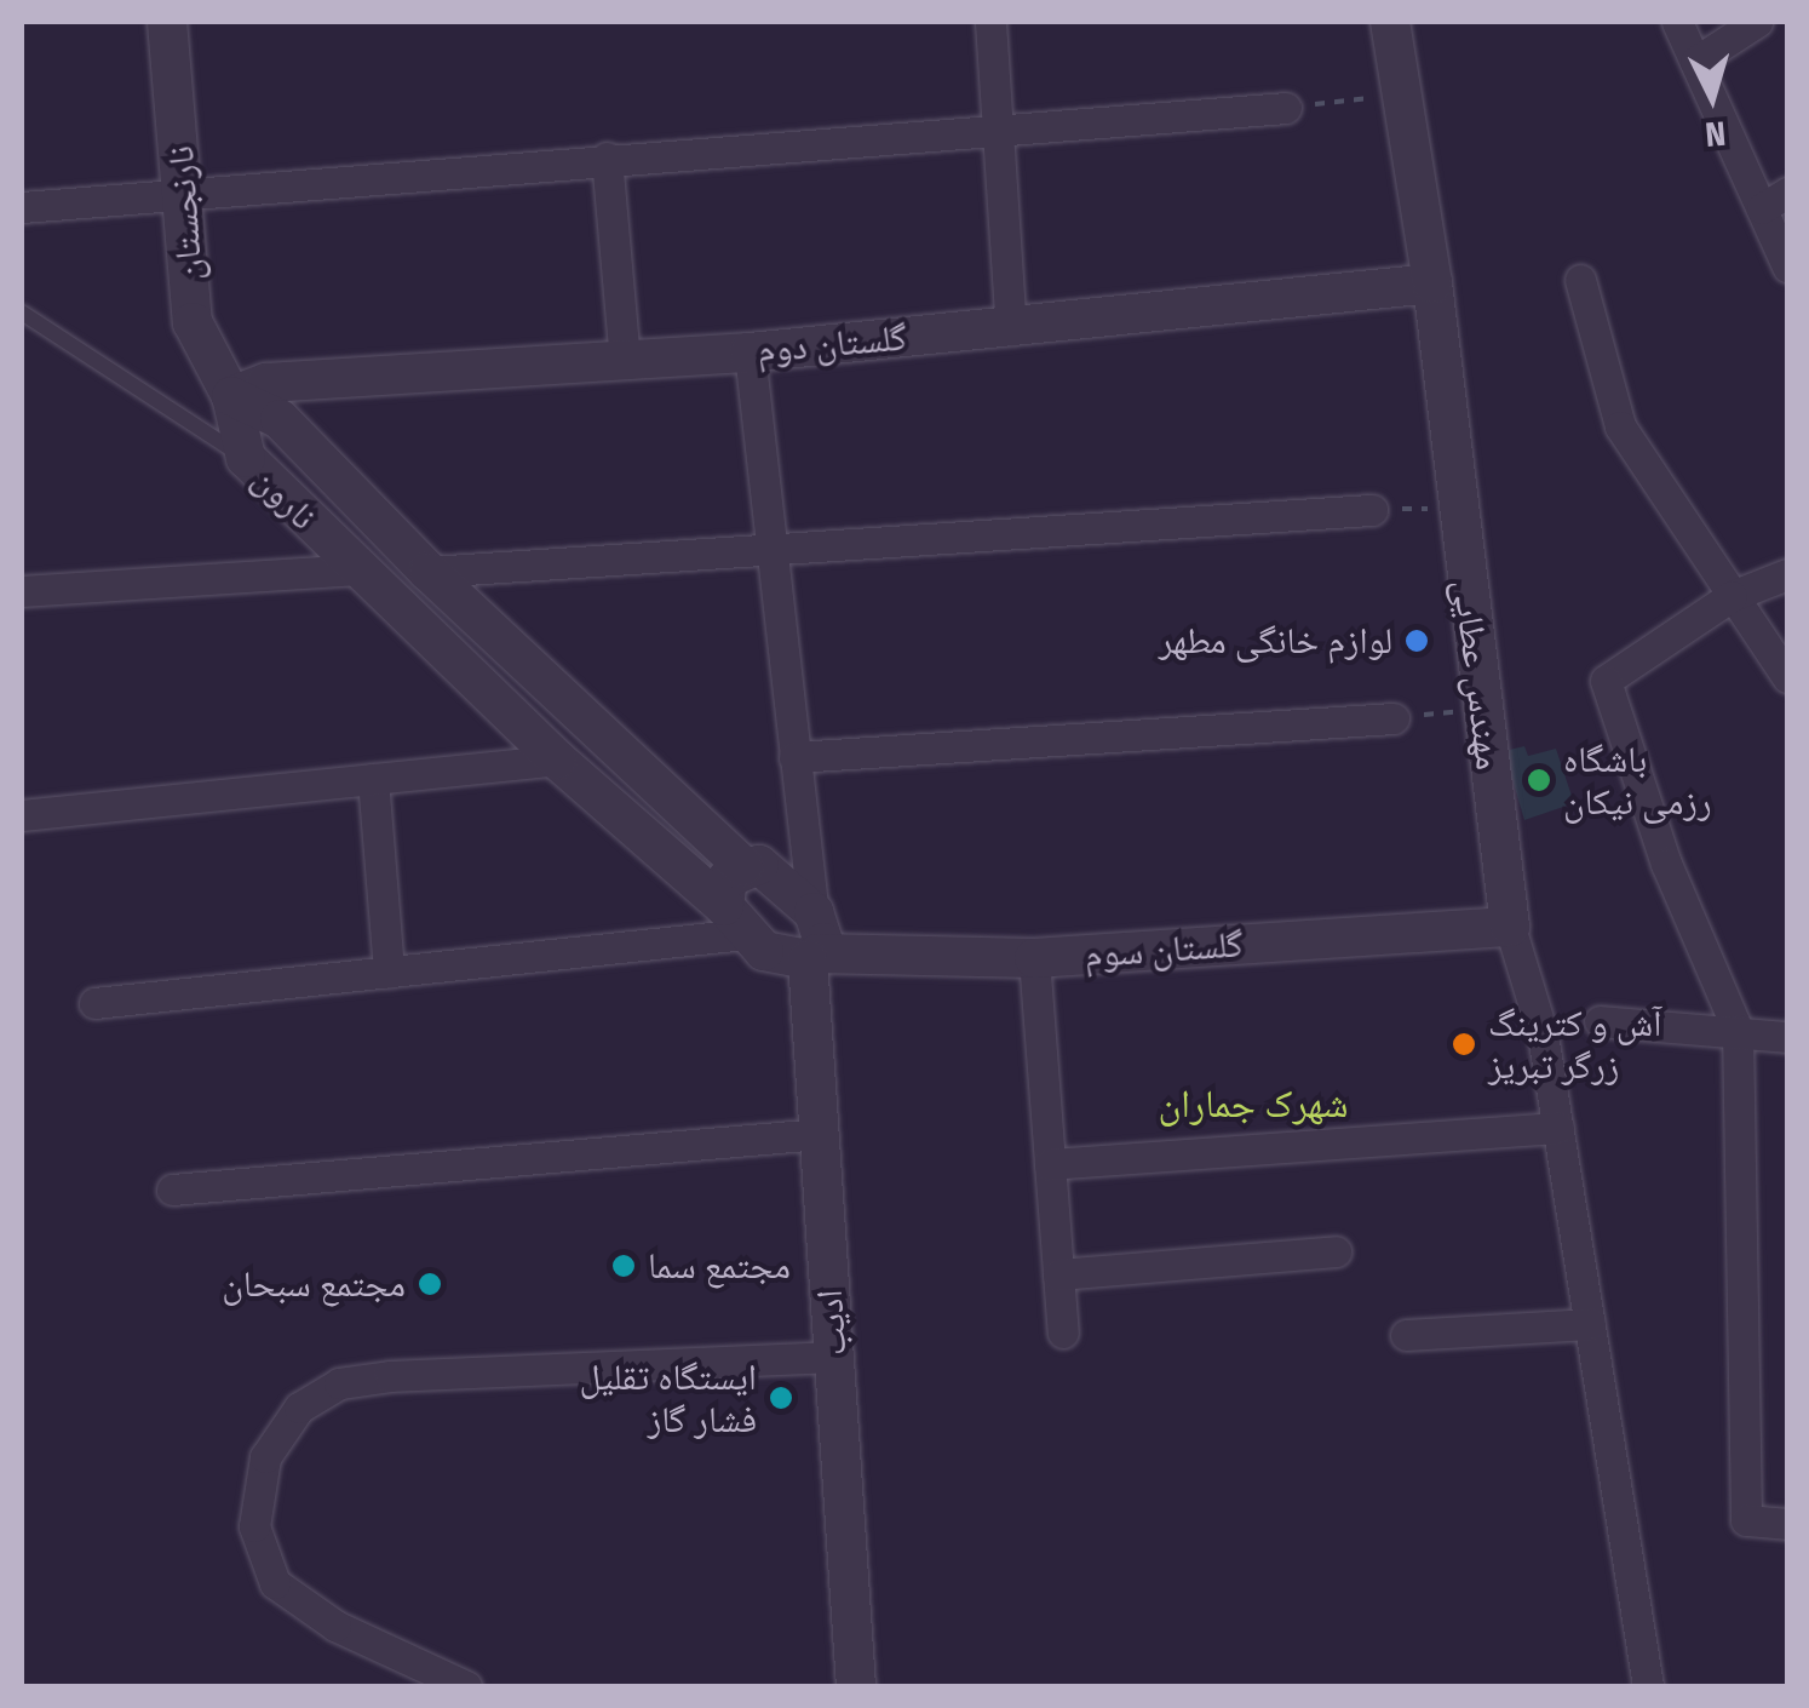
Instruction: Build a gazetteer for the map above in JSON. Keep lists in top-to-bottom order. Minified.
{"streets":{"street":["نارنجستان","گلستان دوم","نارون","مهندس عطایی","گلستان سوم","ادیب"]},"crossings":[["نارنجستان","گلستان دوم"],["نارنجستان","نارون"],["گلستان دوم","نارون"],["گلستان دوم","مهندس عطایی"],["نارون","گلستان سوم"],["نارون","ادیب"],["مهندس عطایی","گلستان سوم"],["گلستان سوم","ادیب"]],"districts":["شهرک جماران"],"places":["لوازم خانگی مطهر","باشگاه رزمی نیکان","آش و کترینگ زرگر تبریز","مجتمع سما","مجتمع سبحان","ایستگاه تقلیل فشار گاز"],"north":"bottom"}
